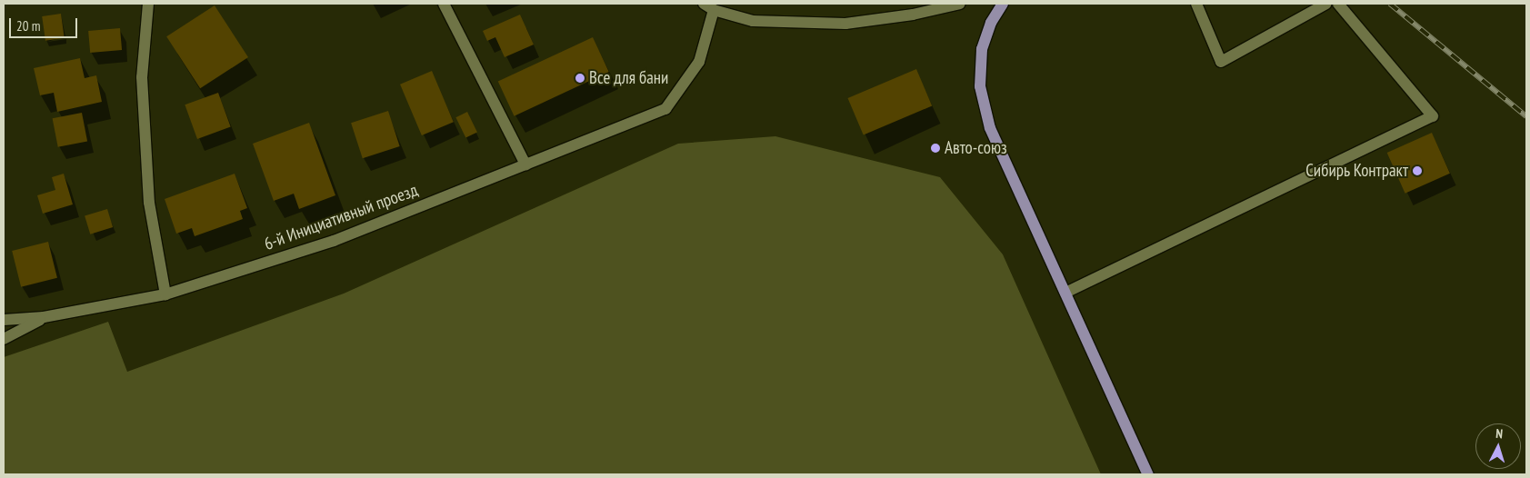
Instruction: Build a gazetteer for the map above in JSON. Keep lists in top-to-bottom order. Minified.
{"streets":{"street":["6-й Инициативный проезд"]},"places":["Все для бани","Авто-союз","Сибирь Контракт"],"scale_bar":"20 m","north":"top"}
